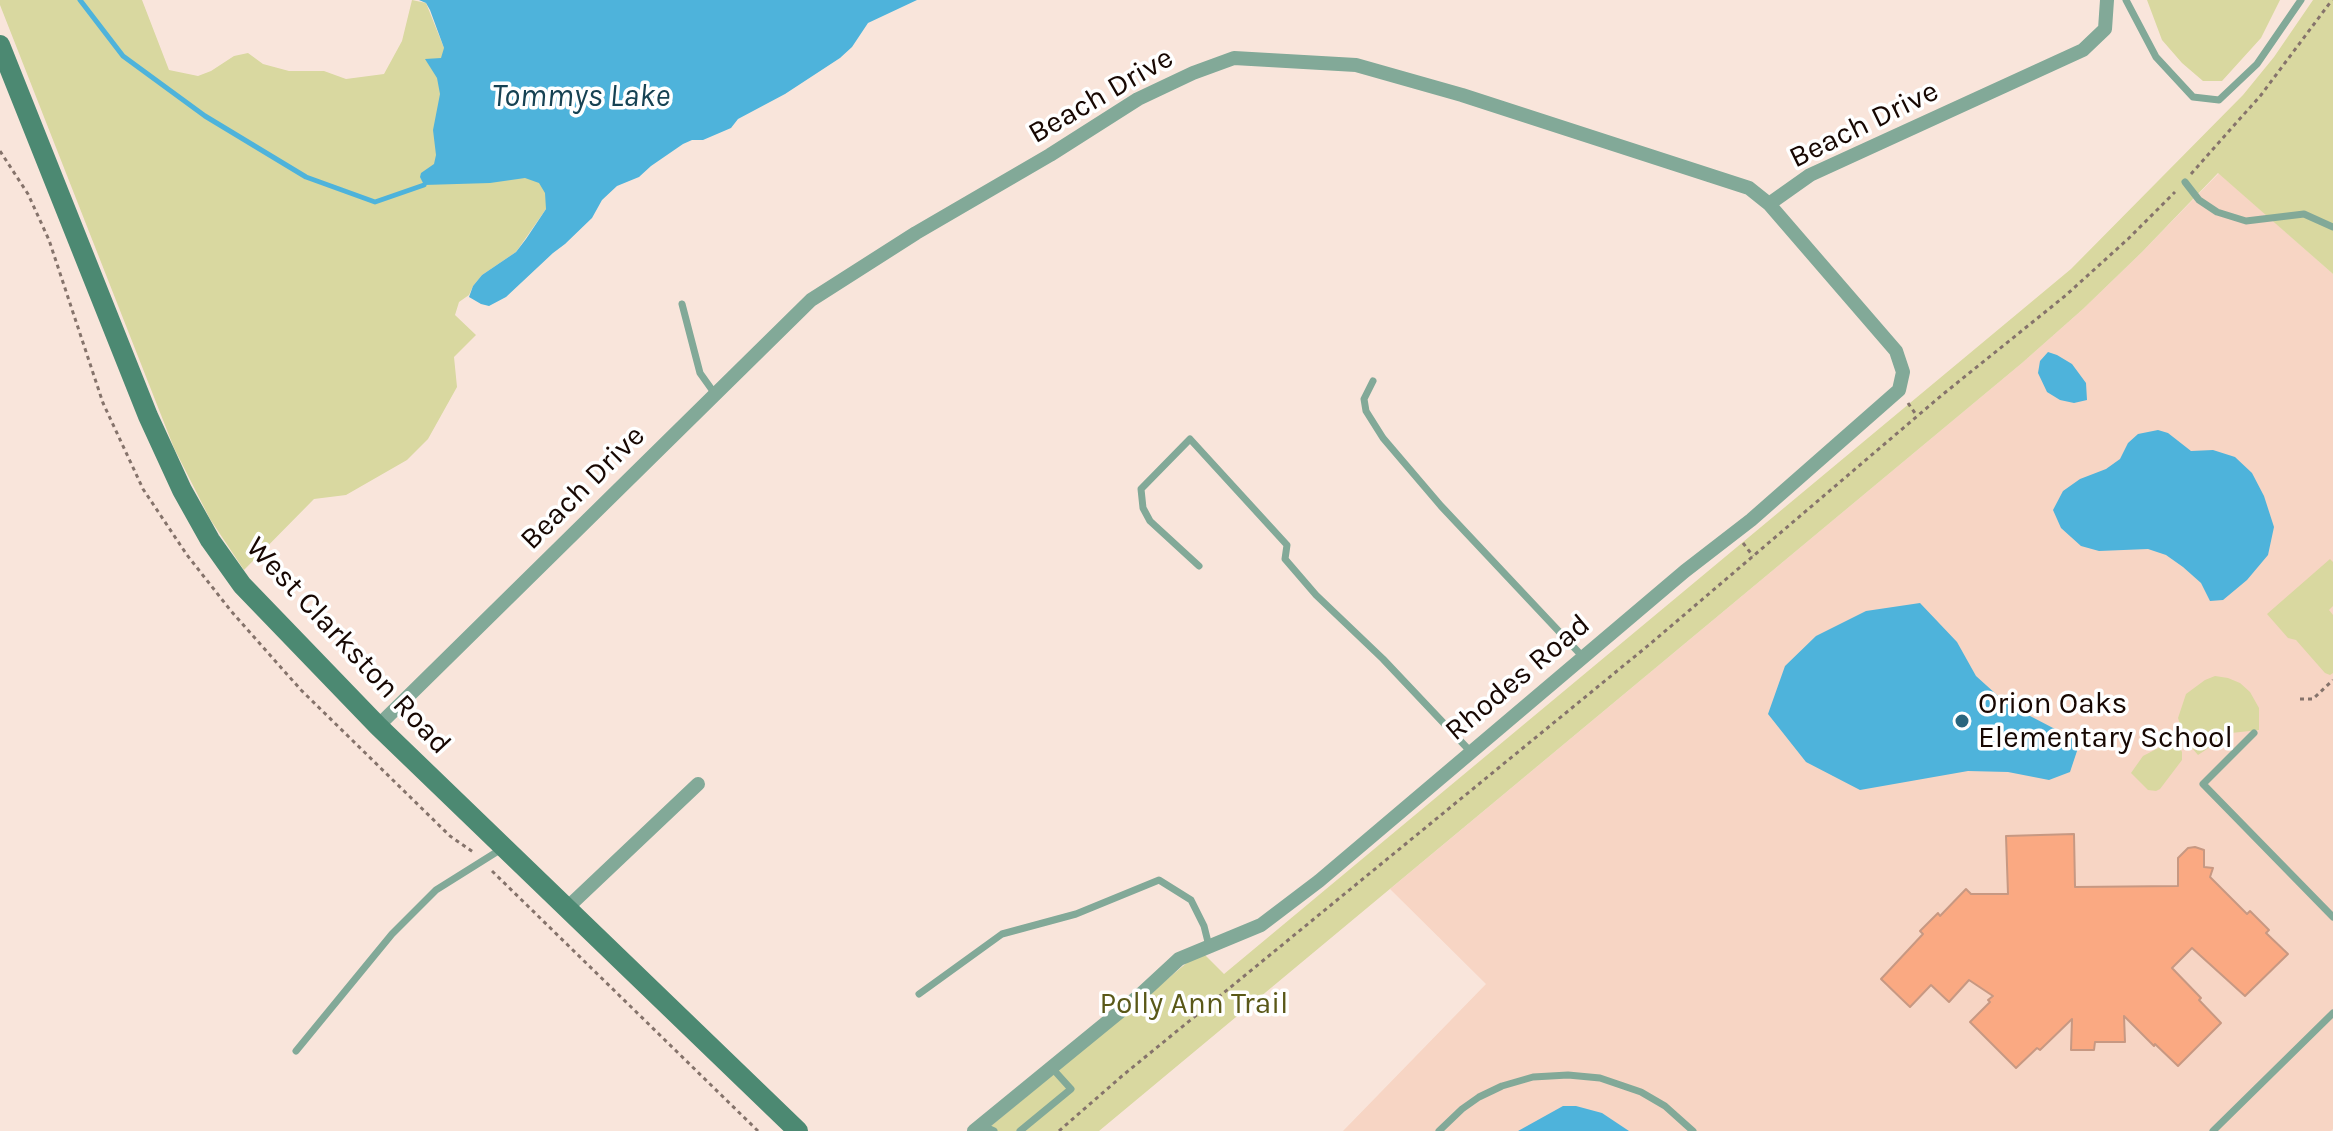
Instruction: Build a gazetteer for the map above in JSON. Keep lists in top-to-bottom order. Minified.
{"streets":{"main road":["West Clarkston Road"],"street":["Beach Drive","Rhodes Road"]},"crossings":[["Beach Drive","West Clarkston Road"],["Beach Drive","Rhodes Road"]],"water":["Tommys Lake"],"parks":["Polly Ann Trail"],"places":["Orion Oaks Elementary School"]}
